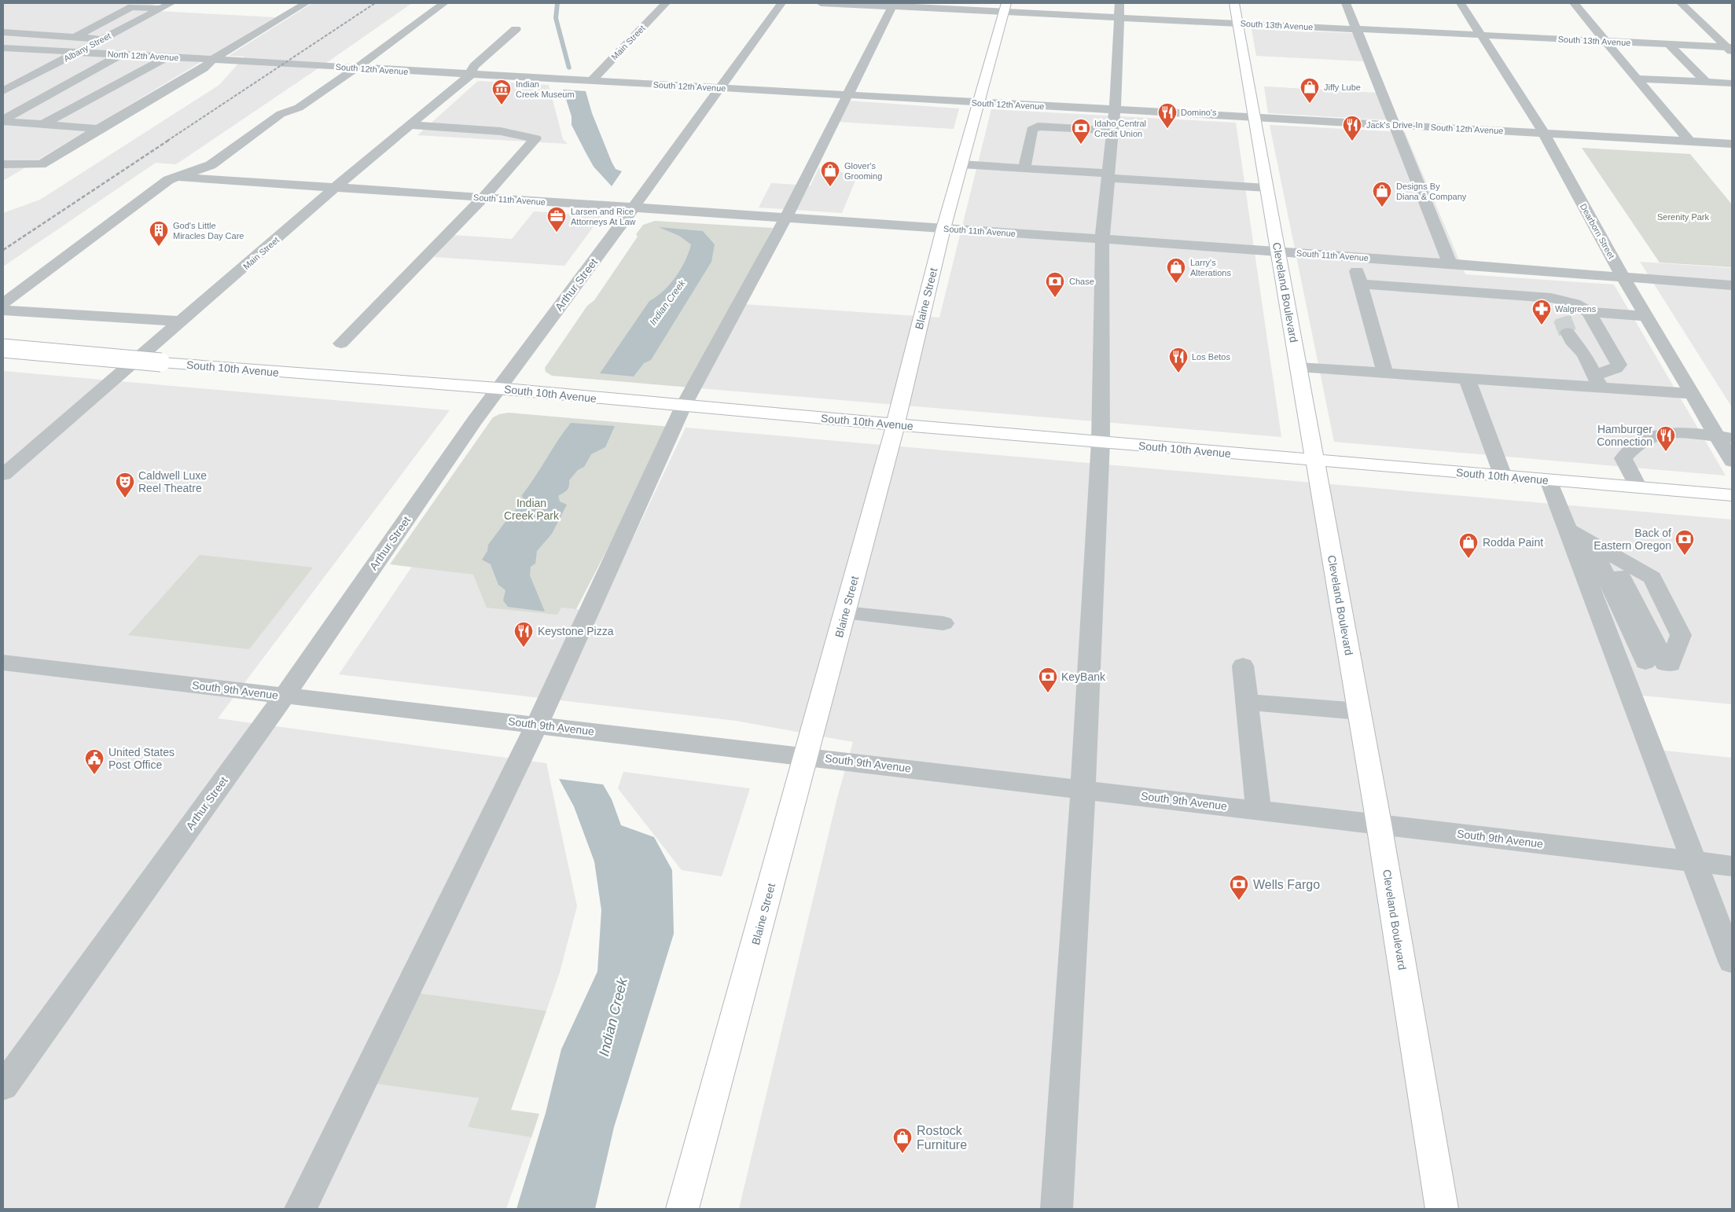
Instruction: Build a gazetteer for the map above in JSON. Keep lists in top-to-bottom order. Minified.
{"streets":{"main road":["Cleveland Boulevard","Blaine Street","South 10th Avenue"],"street":["South 13th Avenue","Main Street","Albany Street","North 12th Avenue","South 12th Avenue","South 11th Avenue","Dearborn Street","Arthur Street","South 9th Avenue"]},"crossings":[["South 13th Avenue","Dearborn Street"],["South 13th Avenue","Cleveland Boulevard"],["South 13th Avenue","Blaine Street"],["Main Street","South 12th Avenue"],["Main Street","South 11th Avenue"],["Albany Street","North 12th Avenue"],["North 12th Avenue","South 12th Avenue"],["South 12th Avenue","Dearborn Street"],["South 12th Avenue","Arthur Street"],["South 12th Avenue","Cleveland Boulevard"],["South 12th Avenue","Blaine Street"],["South 11th Avenue","Dearborn Street"],["South 11th Avenue","Arthur Street"],["South 11th Avenue","Cleveland Boulevard"],["South 11th Avenue","Blaine Street"],["Arthur Street","South 10th Avenue"],["Arthur Street","South 9th Avenue"],["Cleveland Boulevard","South 10th Avenue"],["Cleveland Boulevard","South 9th Avenue"],["Blaine Street","South 10th Avenue"],["Blaine Street","South 9th Avenue"]],"water":["Indian Creek"],"parks":["Serenity Park","Indian Creek Park"],"places":{"shop":["Jiffy Lube","Glover's Grooming","Designs By Diana & Company","Larry's Alterations","Rodda Paint","Rostock Furniture"],"museum":["Indian Creek Museum"],"restaurant":["Domino's","Jack's Drive-In","Los Betos","Hamburger Connection","Keystone Pizza"],"bank":["Idaho Central Credit Union","Chase","Back of Eastern Oregon","KeyBank","Wells Fargo"],"office":["Larsen and Rice Attorneys At Law"],"building":["God's Little Miracles Day Care"],"pharmacy":["Walgreens"],"theatre":["Caldwell Luxe Reel Theatre"],"public building":["United States Post Office"]}}
